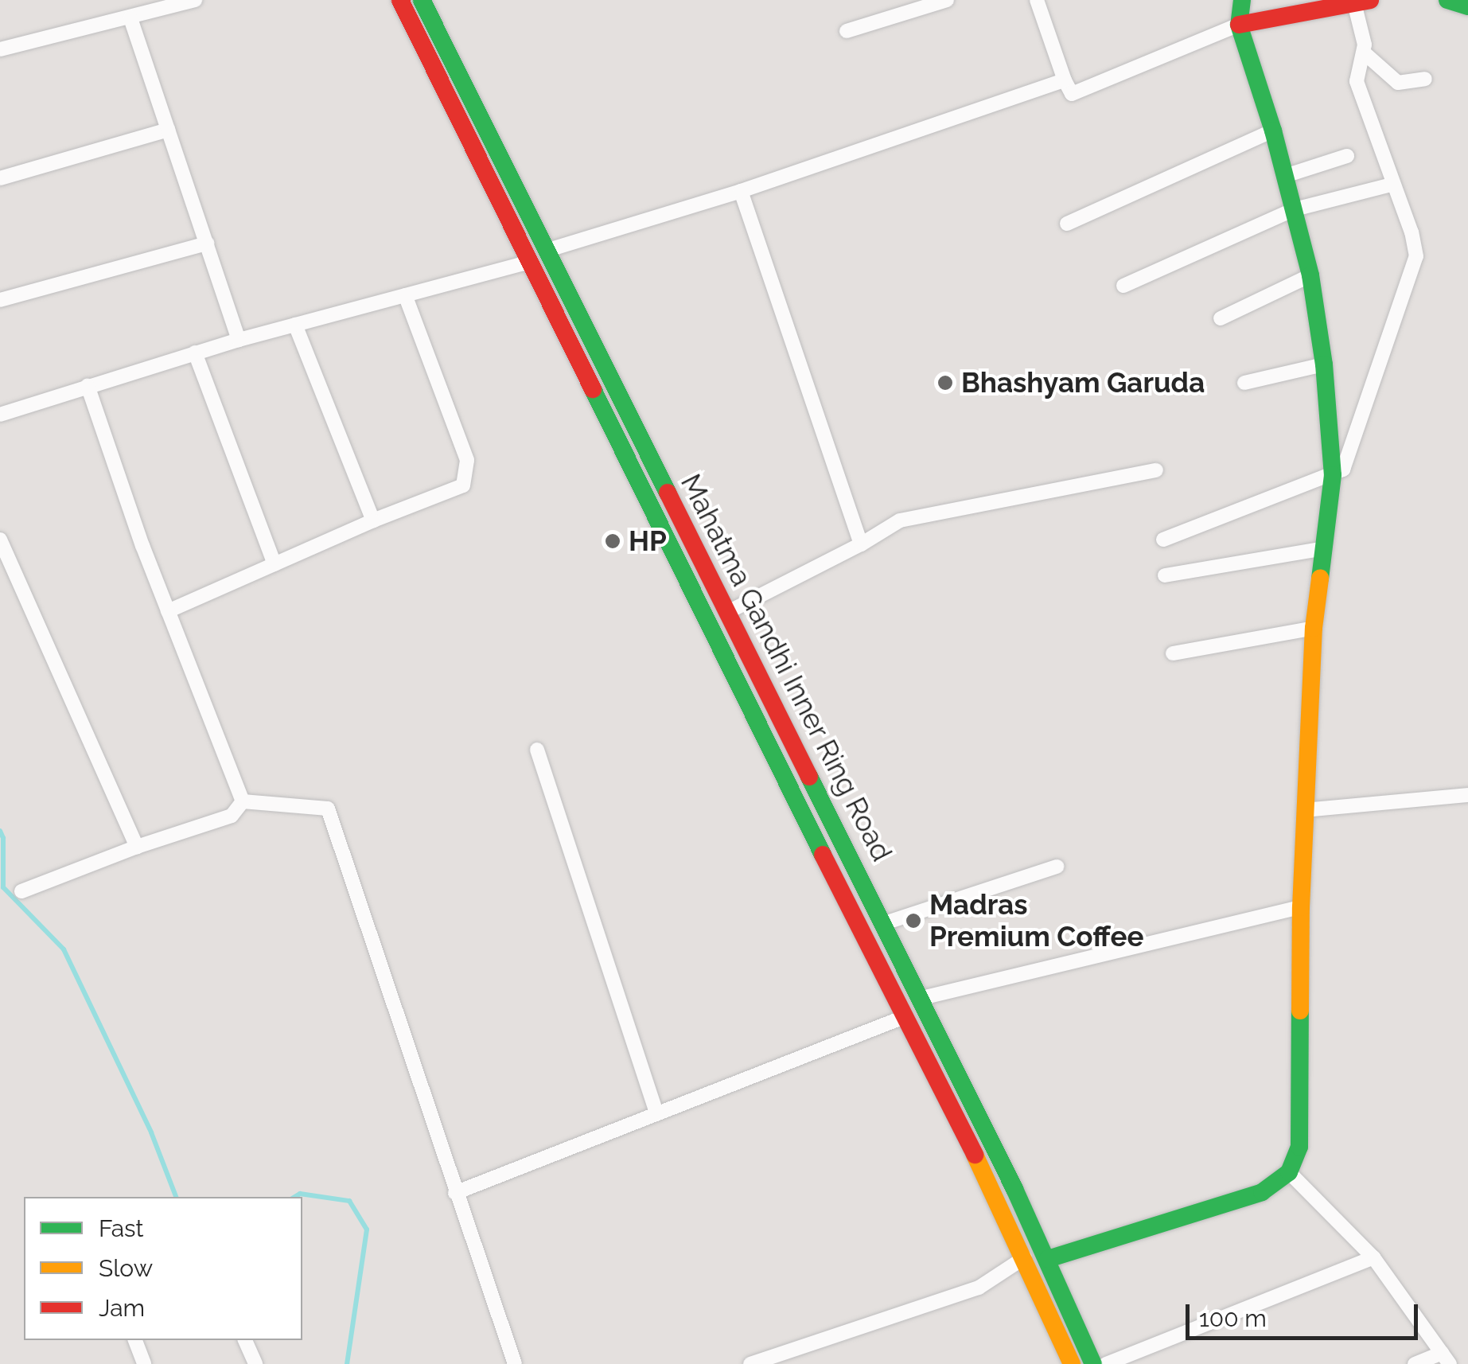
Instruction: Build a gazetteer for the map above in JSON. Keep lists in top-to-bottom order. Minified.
{"streets":{"main road":["Mahatma Gandhi Inner Ring Road"]},"places":["Bhashyam Garuda","HP","Madras Premium Coffee"],"legend":["Fast","Slow","Jam"],"scale_bar":"100 m"}
